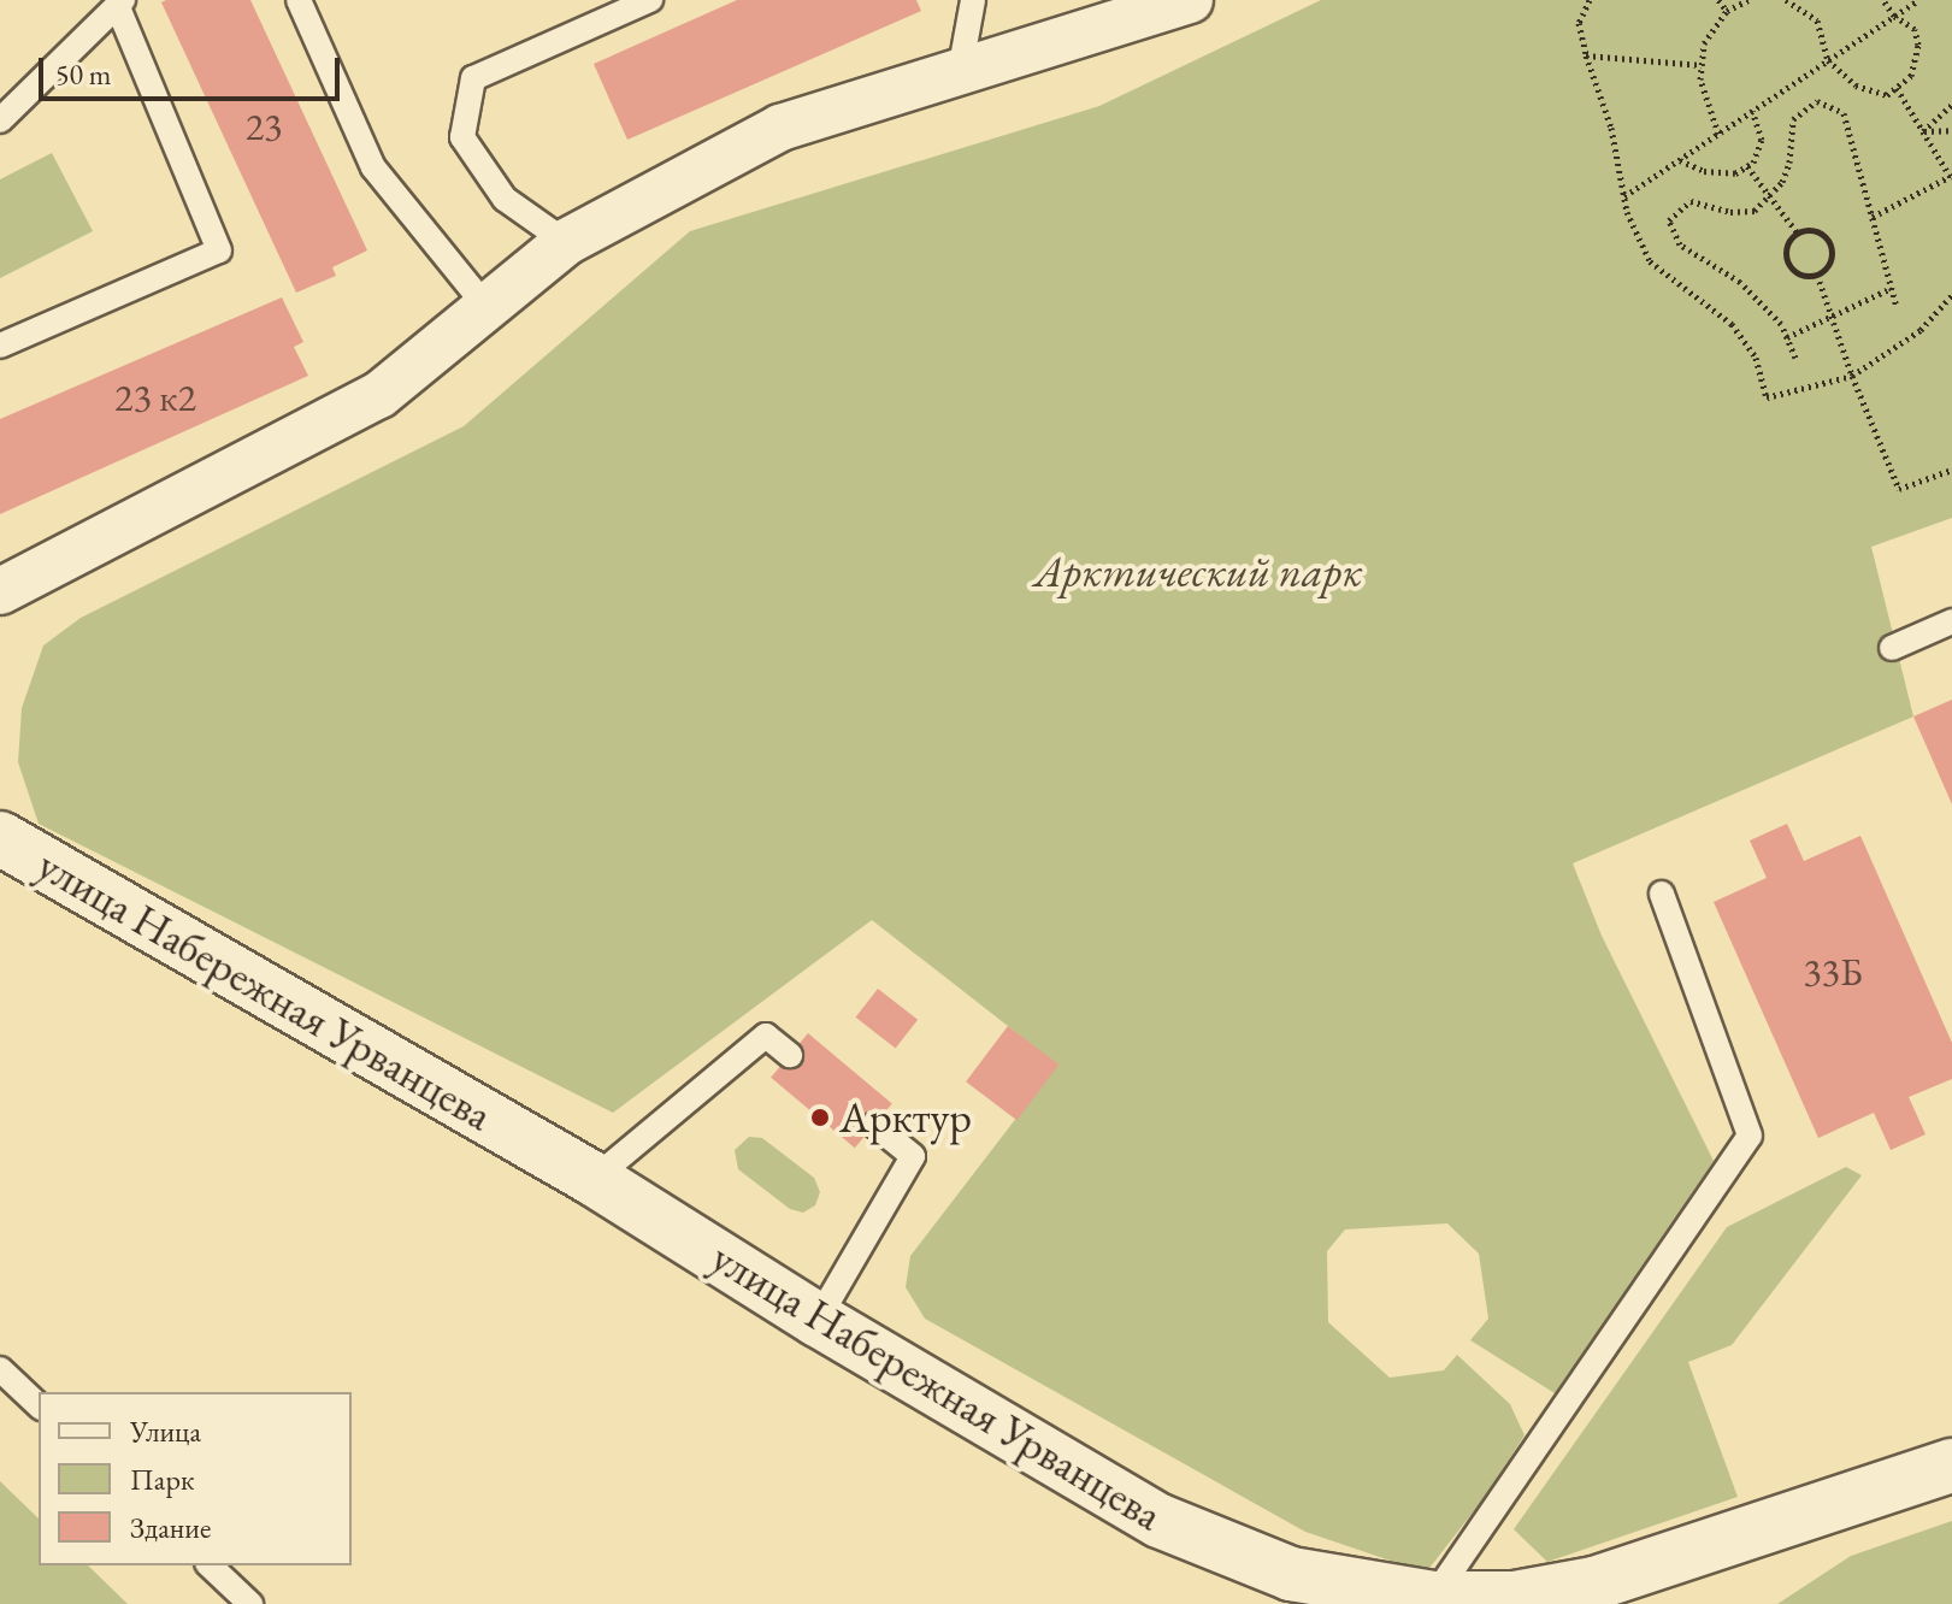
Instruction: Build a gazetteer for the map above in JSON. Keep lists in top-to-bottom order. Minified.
{"streets":{"street":["улица Набережная Урванцева"]},"parks":["Арктический парк"],"places":["Арктур"],"house_numbers":["23","23 к2","33Б"],"legend":["Улица","Парк","Здание"],"scale_bar":"50 m"}
